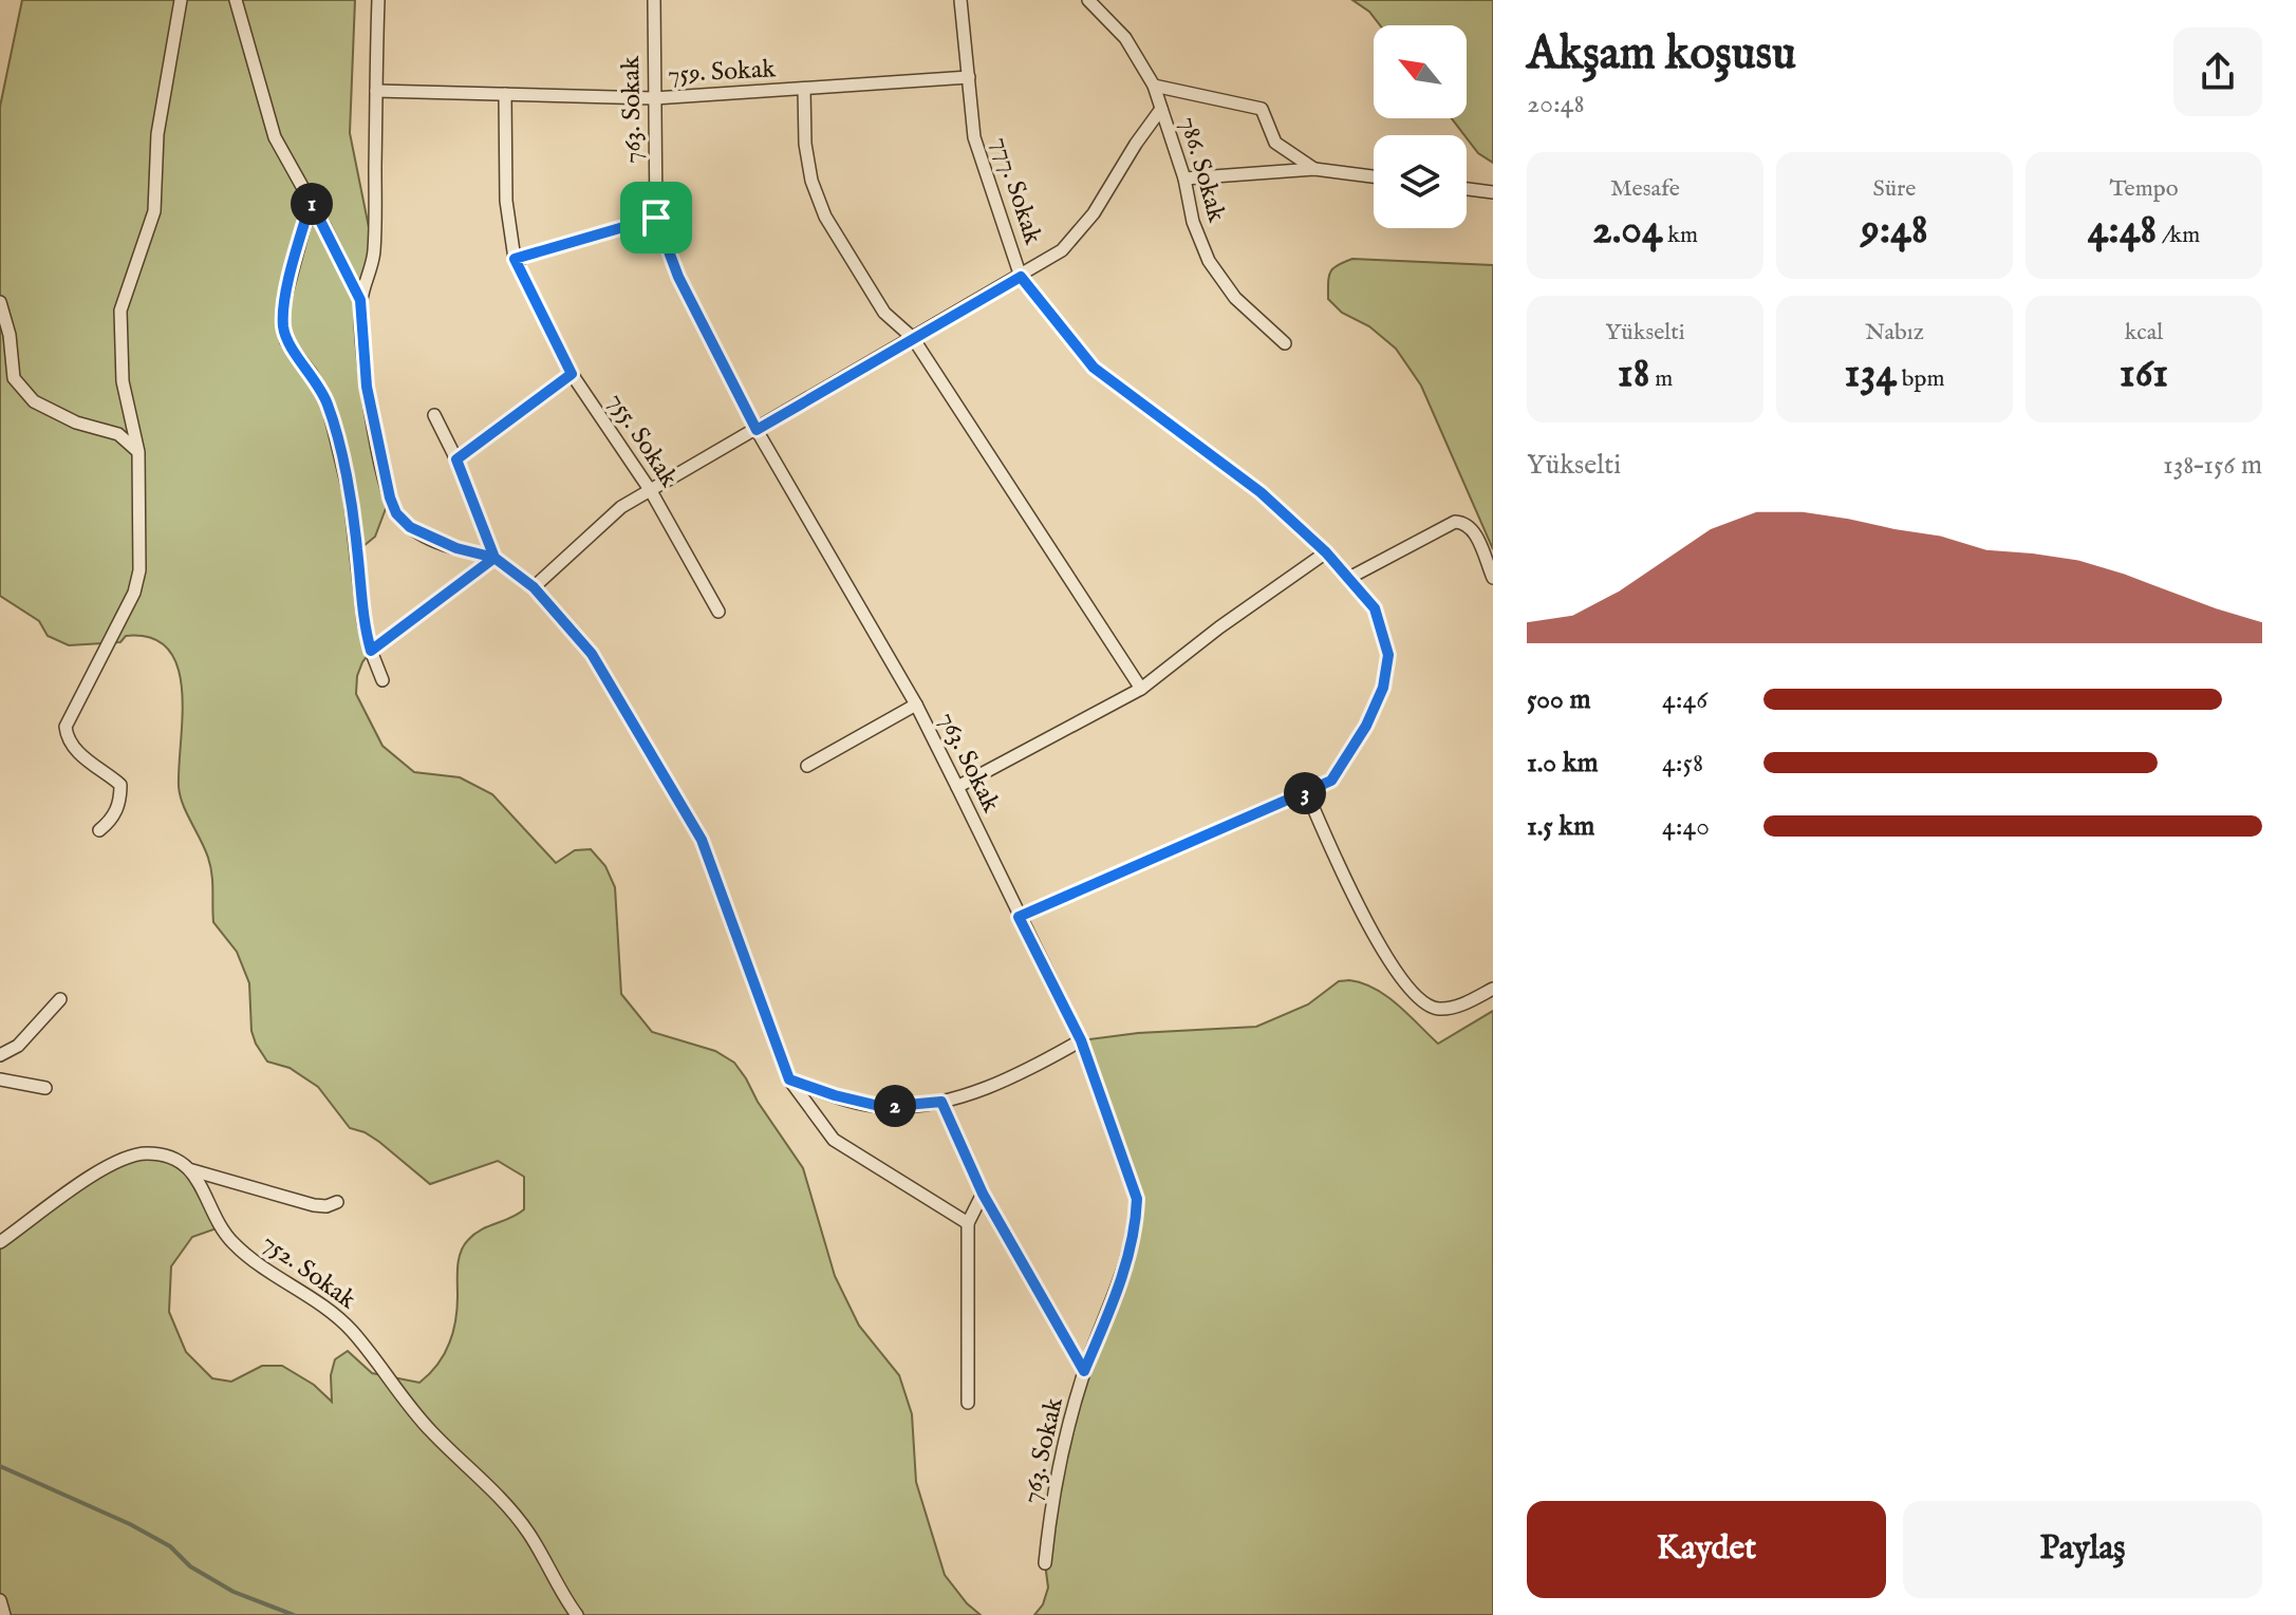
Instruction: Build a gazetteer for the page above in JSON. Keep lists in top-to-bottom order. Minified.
{"streets":{"street":["759. Sokak","763. Sokak","786. Sokak","777. Sokak","755. Sokak","752. Sokak"]},"crossings":[["759. Sokak","763. Sokak"],["759. Sokak","777. Sokak"],["759. Sokak","755. Sokak"]],"north":"top left","page":{"heading":["Akşam koşusu","20:48"],"stats":[["Mesafe","2.04 km"],["Süre","9:48"],["Tempo","4:48 /km"],["Yükselti","18 m"],["Nabız","134 bpm"],["kcal","161"]],"pins":["1","3","2"],"chart":["Yükselti","138–156 m"],"list":[{"name":"500 m","note":"4:46"},{"name":"1.0 km","note":"4:58"},{"name":"1.5 km","note":"4:40"}],"buttons":["Kaydet","Paylaş"]}}
